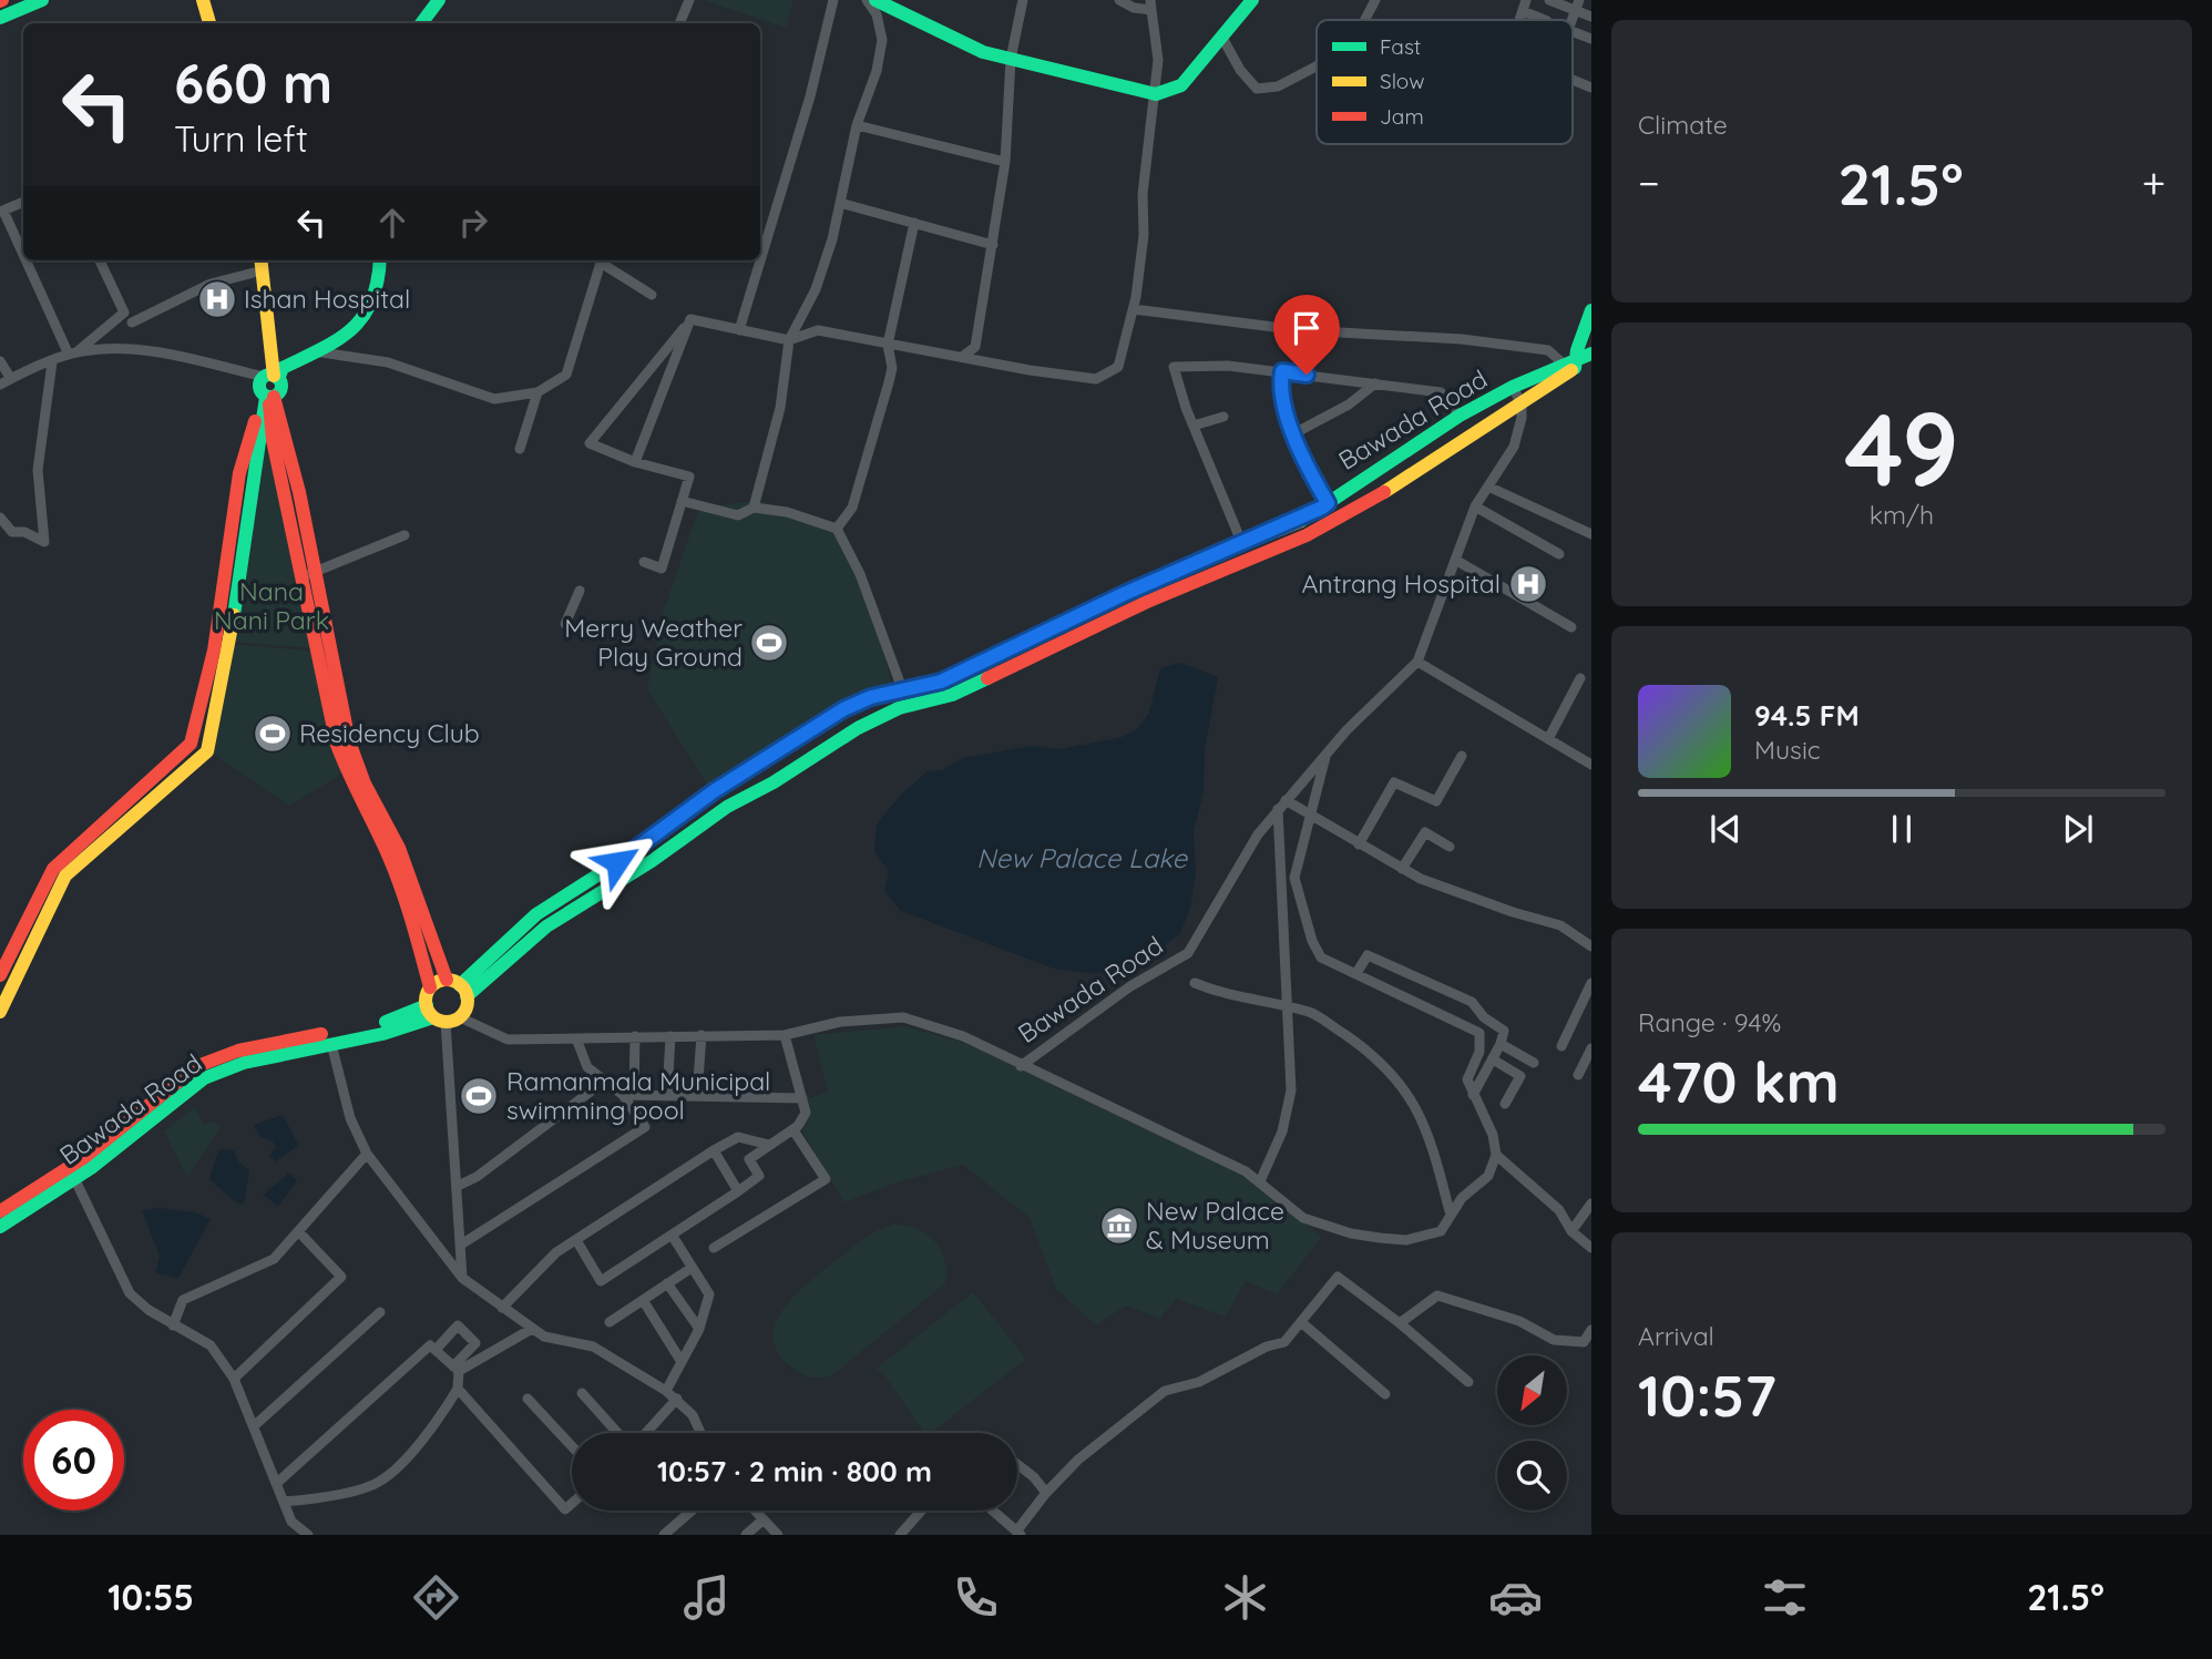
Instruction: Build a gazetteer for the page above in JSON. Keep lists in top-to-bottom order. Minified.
{"streets":{"main road":["Bawada Road"]},"water":["New Palace Lake"],"parks":["Nana Nani Park"],"places":{"hospital":["Ishan Hospital","Antrang Hospital"],"sports":["Merry Weather Play Ground","Residency Club","Ramanmala Municipal swimming pool"],"museum":["New Palace & Museum"]},"legend":["Fast","Slow","Jam"],"north":"bottom left","page":{"tile":["Climate",["49","km/h"],["Range · 94%","470 km"],["Arrival","10:57"]],"turn":["660 m","Turn left"],"heat":["−","21.5°","+"],"song":["94.5 FM","Music"],"limit":"60","trip":"10:57 · 2 min · 800 m","tabs":["10:55","21.5°"]}}
